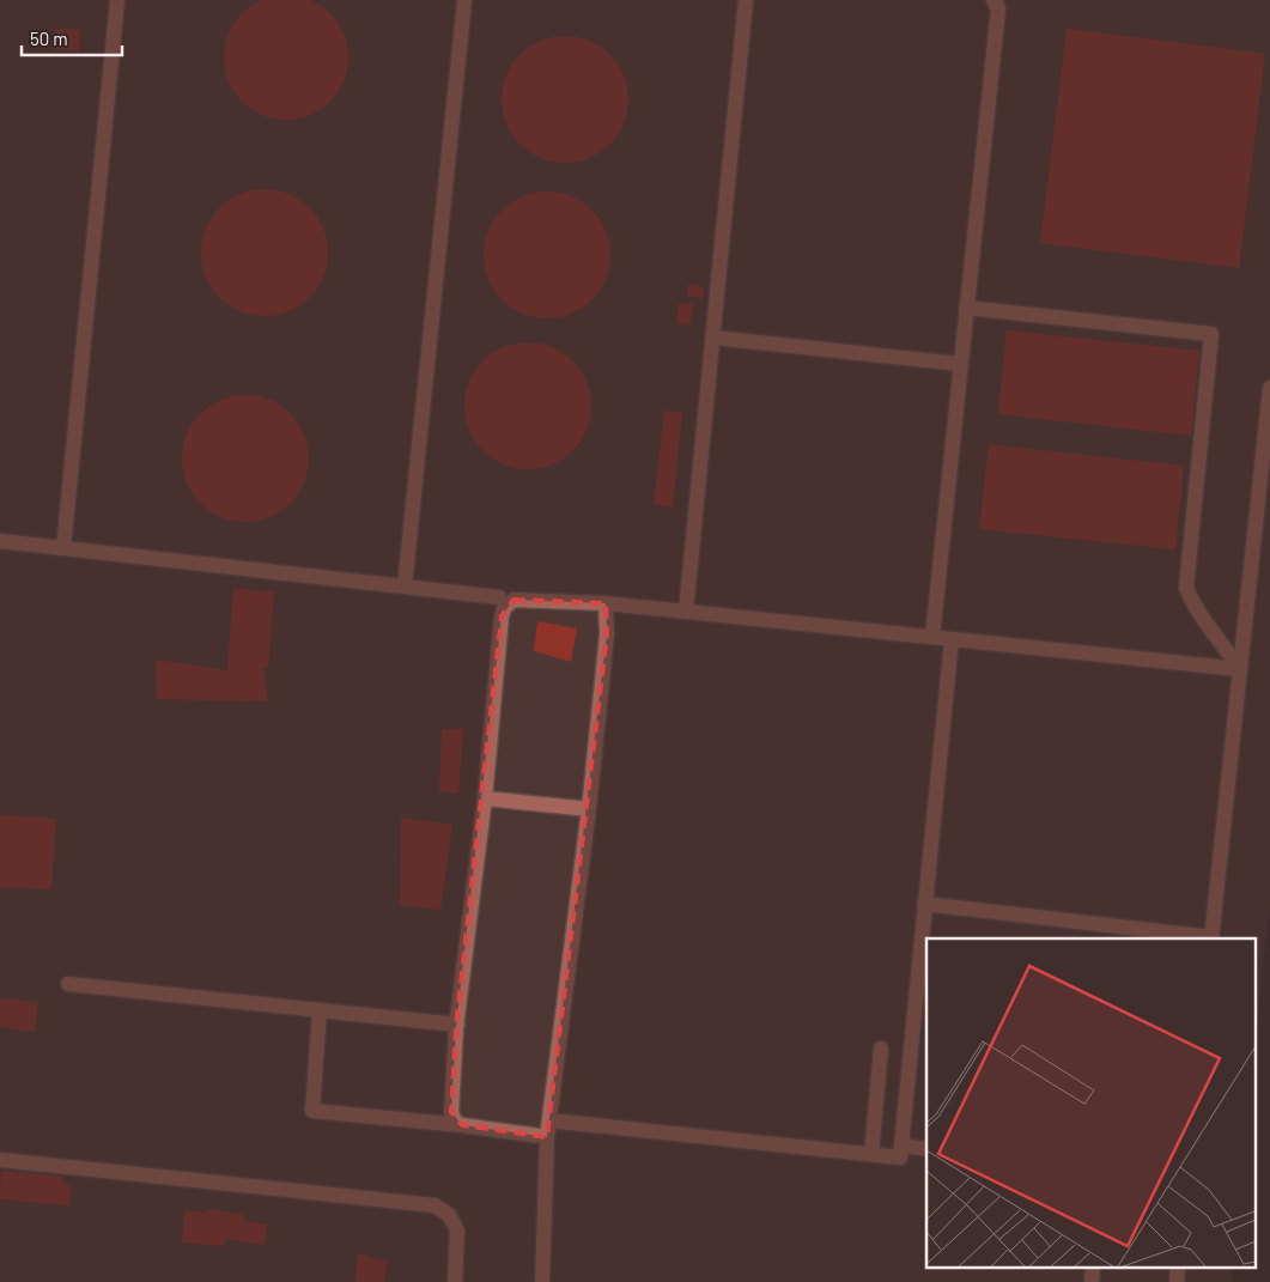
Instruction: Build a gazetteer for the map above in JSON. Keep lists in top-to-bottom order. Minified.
{"scale_bar":"50 m"}
